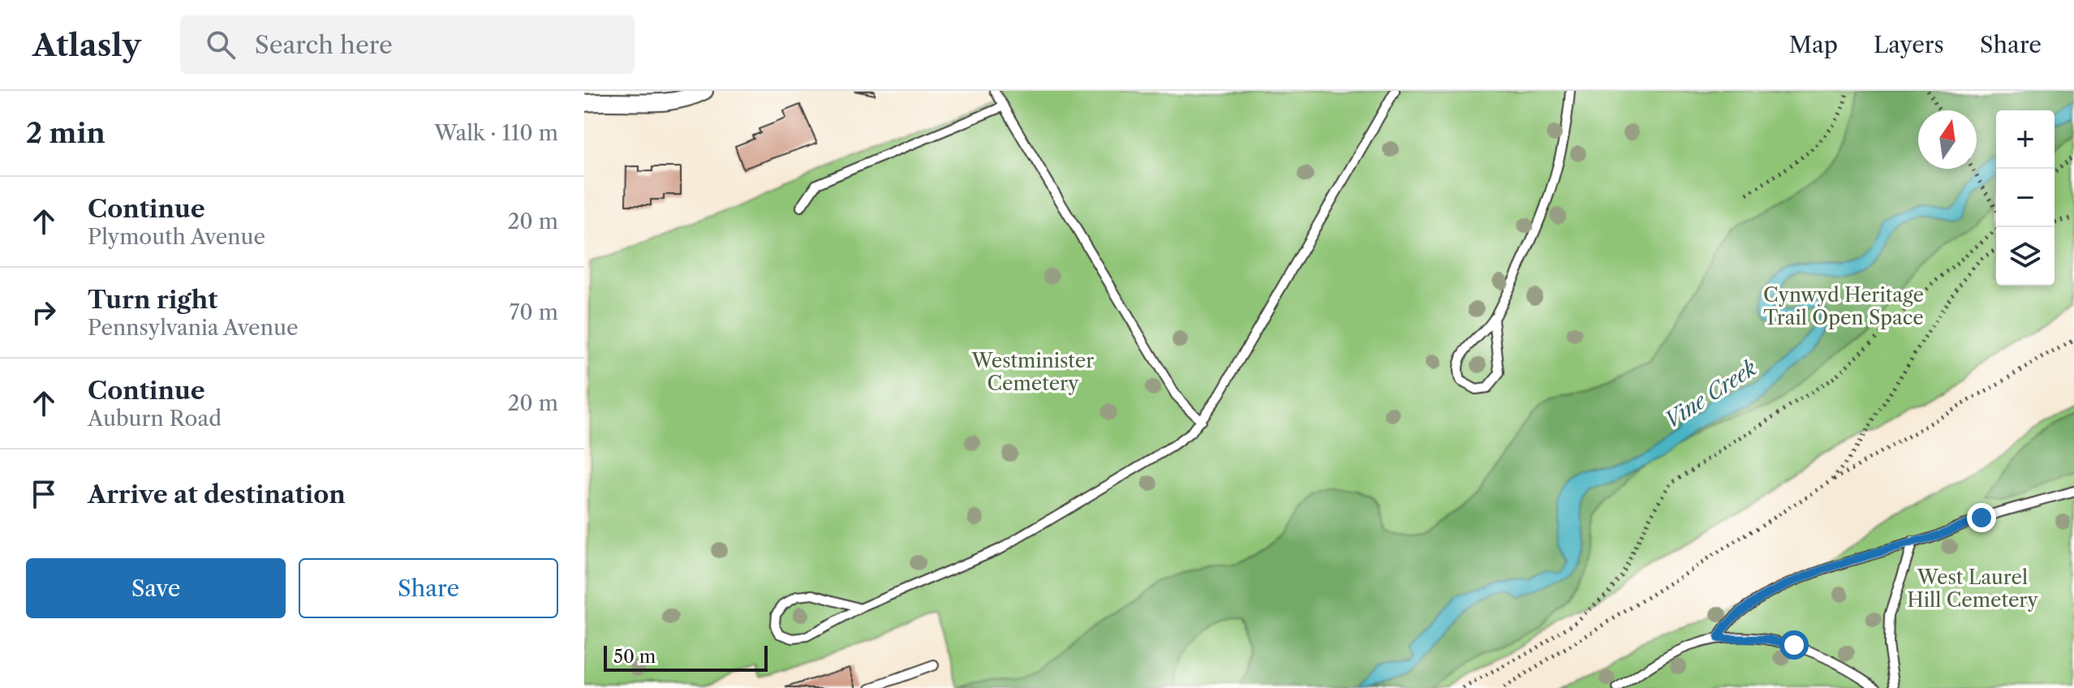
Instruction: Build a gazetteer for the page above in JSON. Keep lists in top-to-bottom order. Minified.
{"water":["Vine Creek"],"parks":["Cynwyd Heritage Trail Open Space","Westminister Cemetery","West Laurel Hill Cemetery"],"scale_bar":"50 m","north":"top","page":{"header":"Atlasly","search":"Search here","nav":["Map","Layers","Share"],"heading":["2 min","Walk · 110 m"],"map_buttons":["+","−"],"list":[["Continue","Plymouth Avenue","20 m"],["Turn right","Pennsylvania Avenue","70 m"],["Continue","Auburn Road","20 m"],"Arrive at destination"],"buttons":["Save","Share"],"scale":"50 m"}}
